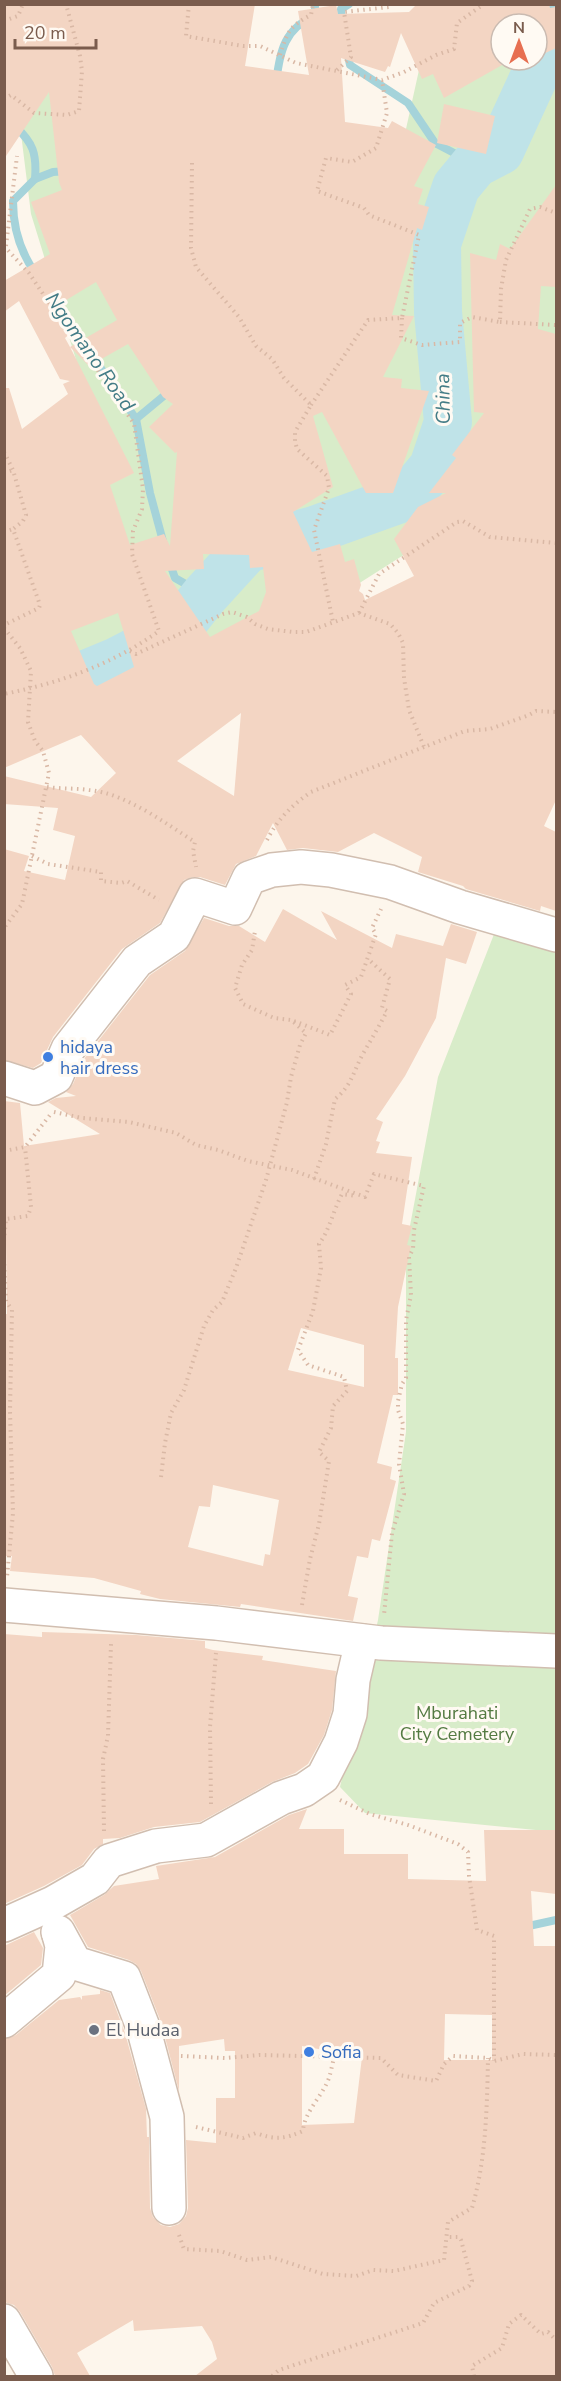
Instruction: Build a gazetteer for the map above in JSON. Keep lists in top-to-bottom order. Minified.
{"water":["Ngomano Road","China"],"parks":["Mburahati City Cemetery"],"places":["hidaya hair dress","El Hudaa","Sofia"],"scale_bar":"20 m","north":"top"}
